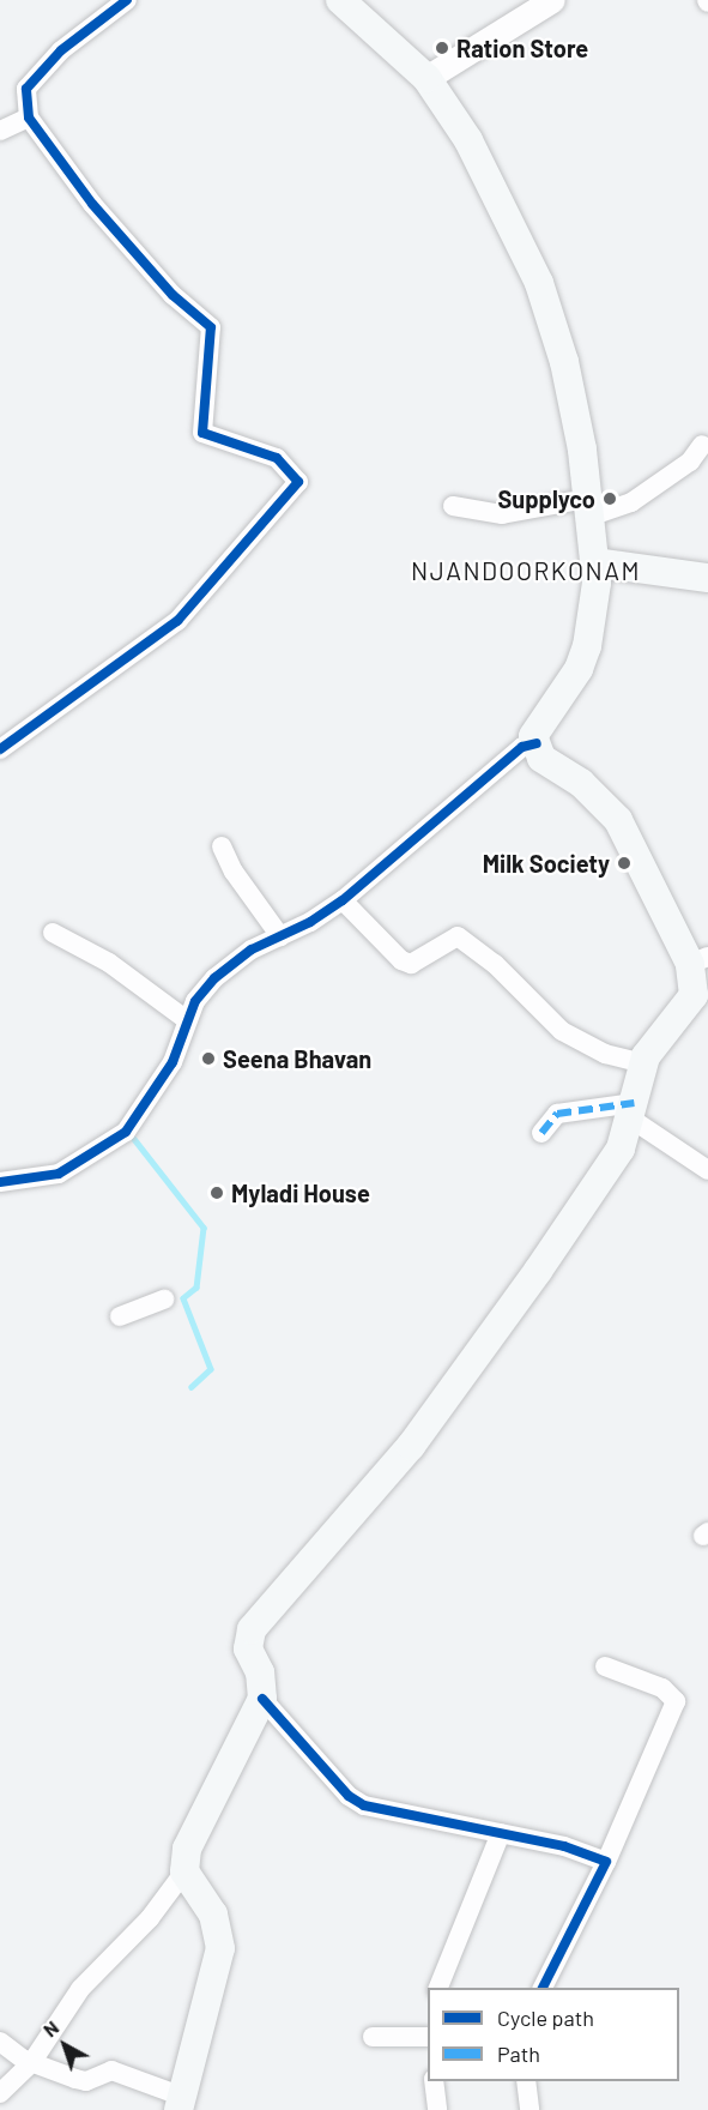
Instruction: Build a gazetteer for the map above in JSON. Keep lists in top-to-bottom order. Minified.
{"districts":["NJANDOORKONAM"],"places":["Ration Store","Supplyco","Milk Society","Seena Bhavan","Myladi House"],"legend":["Cycle path","Path"],"north":"top left"}
